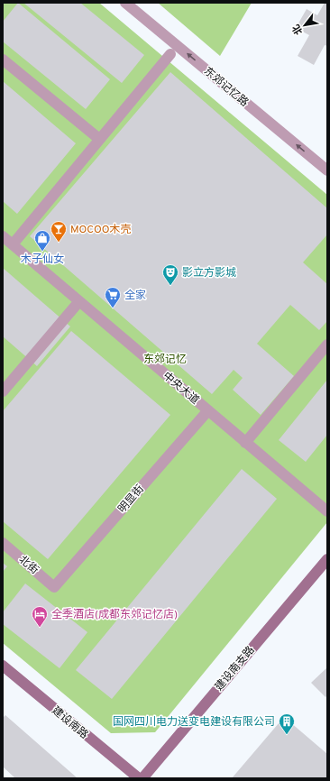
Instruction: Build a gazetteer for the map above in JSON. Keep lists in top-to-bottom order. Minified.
{"streets":{"street":["东郊记忆路","中央大道","明显街","北街","建设南支路","建设南路"]},"crossings":[["中央大道","明显街"],["明显街","北街"]],"one_way":["东郊记忆路"],"parks":["东郊记忆"],"places":{"bar":["MOCOO木壳"],"shop":["木子仙女"],"theatre":["影立方影城"],"supermarket":["全家"],"hotel":["全季酒店(成都东郊记忆店)"],"building":["国网四川电力送变电建设有限公司"]},"north":"bottom left"}
